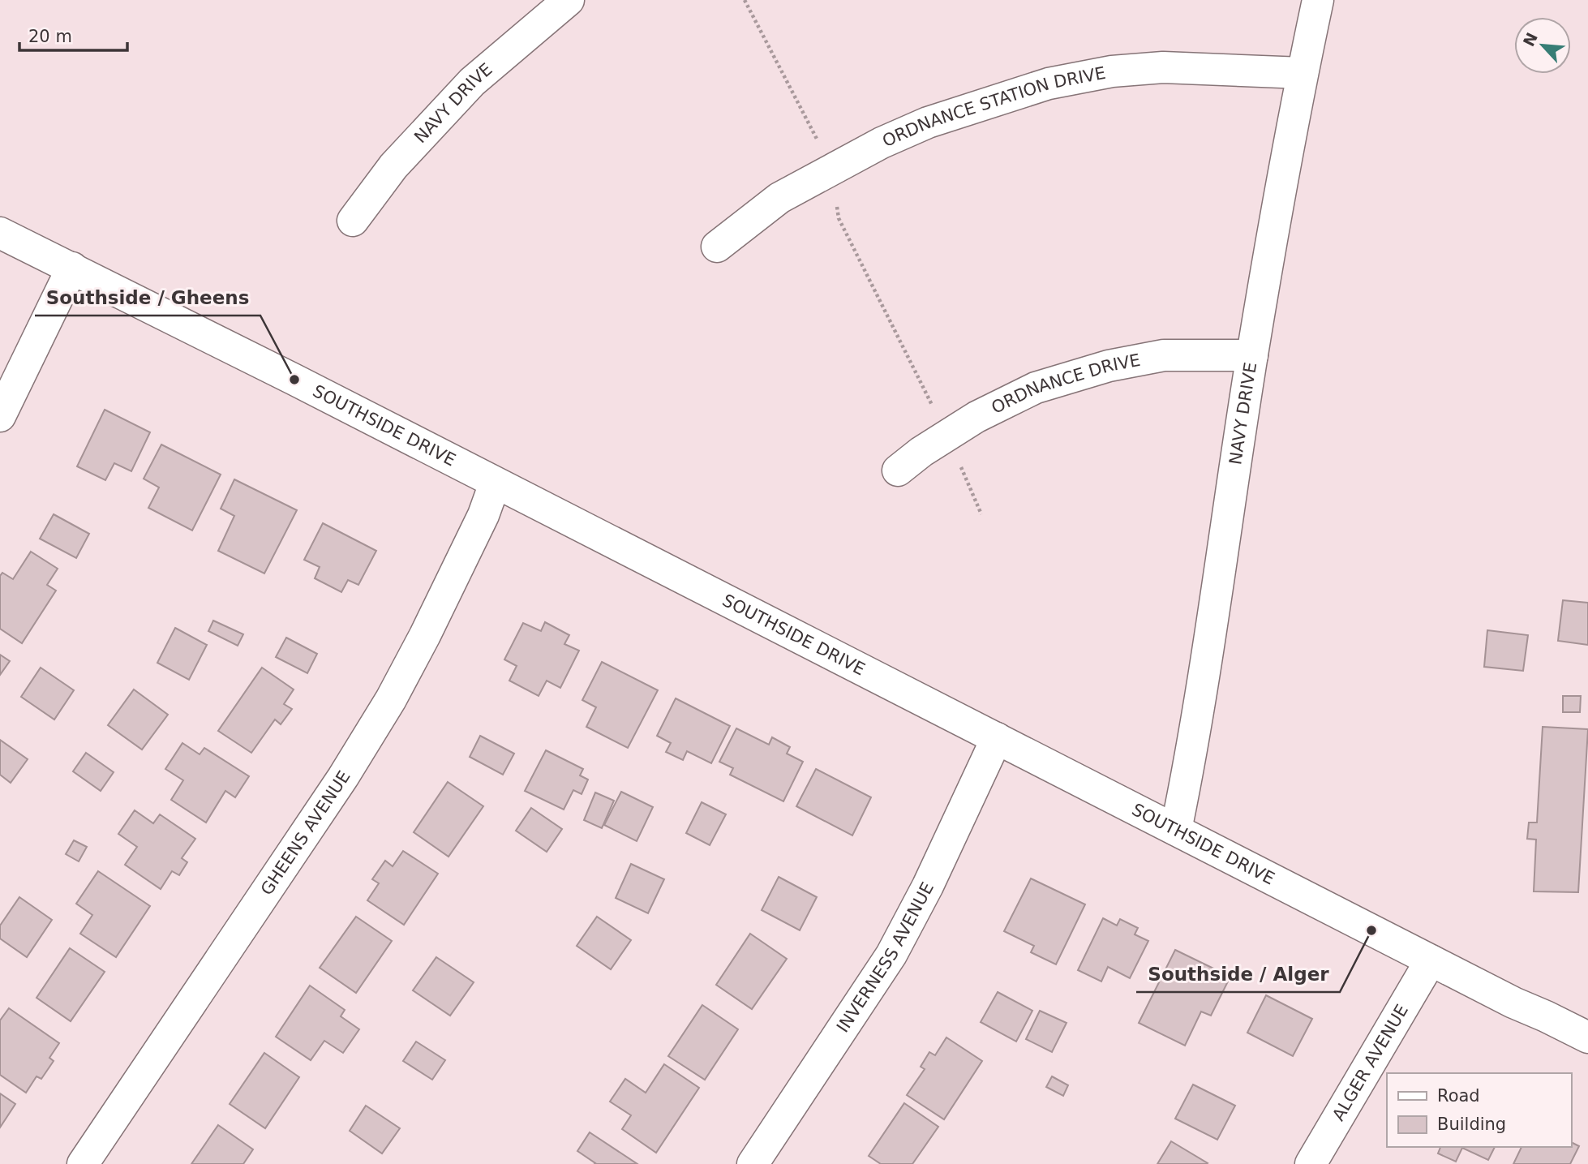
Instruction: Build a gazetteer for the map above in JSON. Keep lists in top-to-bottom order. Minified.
{"streets":{"street":["NAVY DRIVE","ORDNANCE STATION DRIVE","ORDNANCE DRIVE","SOUTHSIDE DRIVE","GHEENS AVENUE","INVERNESS AVENUE","ALGER AVENUE"]},"crossings":[["NAVY DRIVE","ORDNANCE STATION DRIVE"],["NAVY DRIVE","ORDNANCE DRIVE"],["NAVY DRIVE","SOUTHSIDE DRIVE"],["SOUTHSIDE DRIVE","GHEENS AVENUE"],["SOUTHSIDE DRIVE","INVERNESS AVENUE"],["SOUTHSIDE DRIVE","ALGER AVENUE"]],"places":["Southside / Gheens","Southside / Alger"],"legend":["Road","Building"],"scale_bar":"20 m","north":"top left"}
